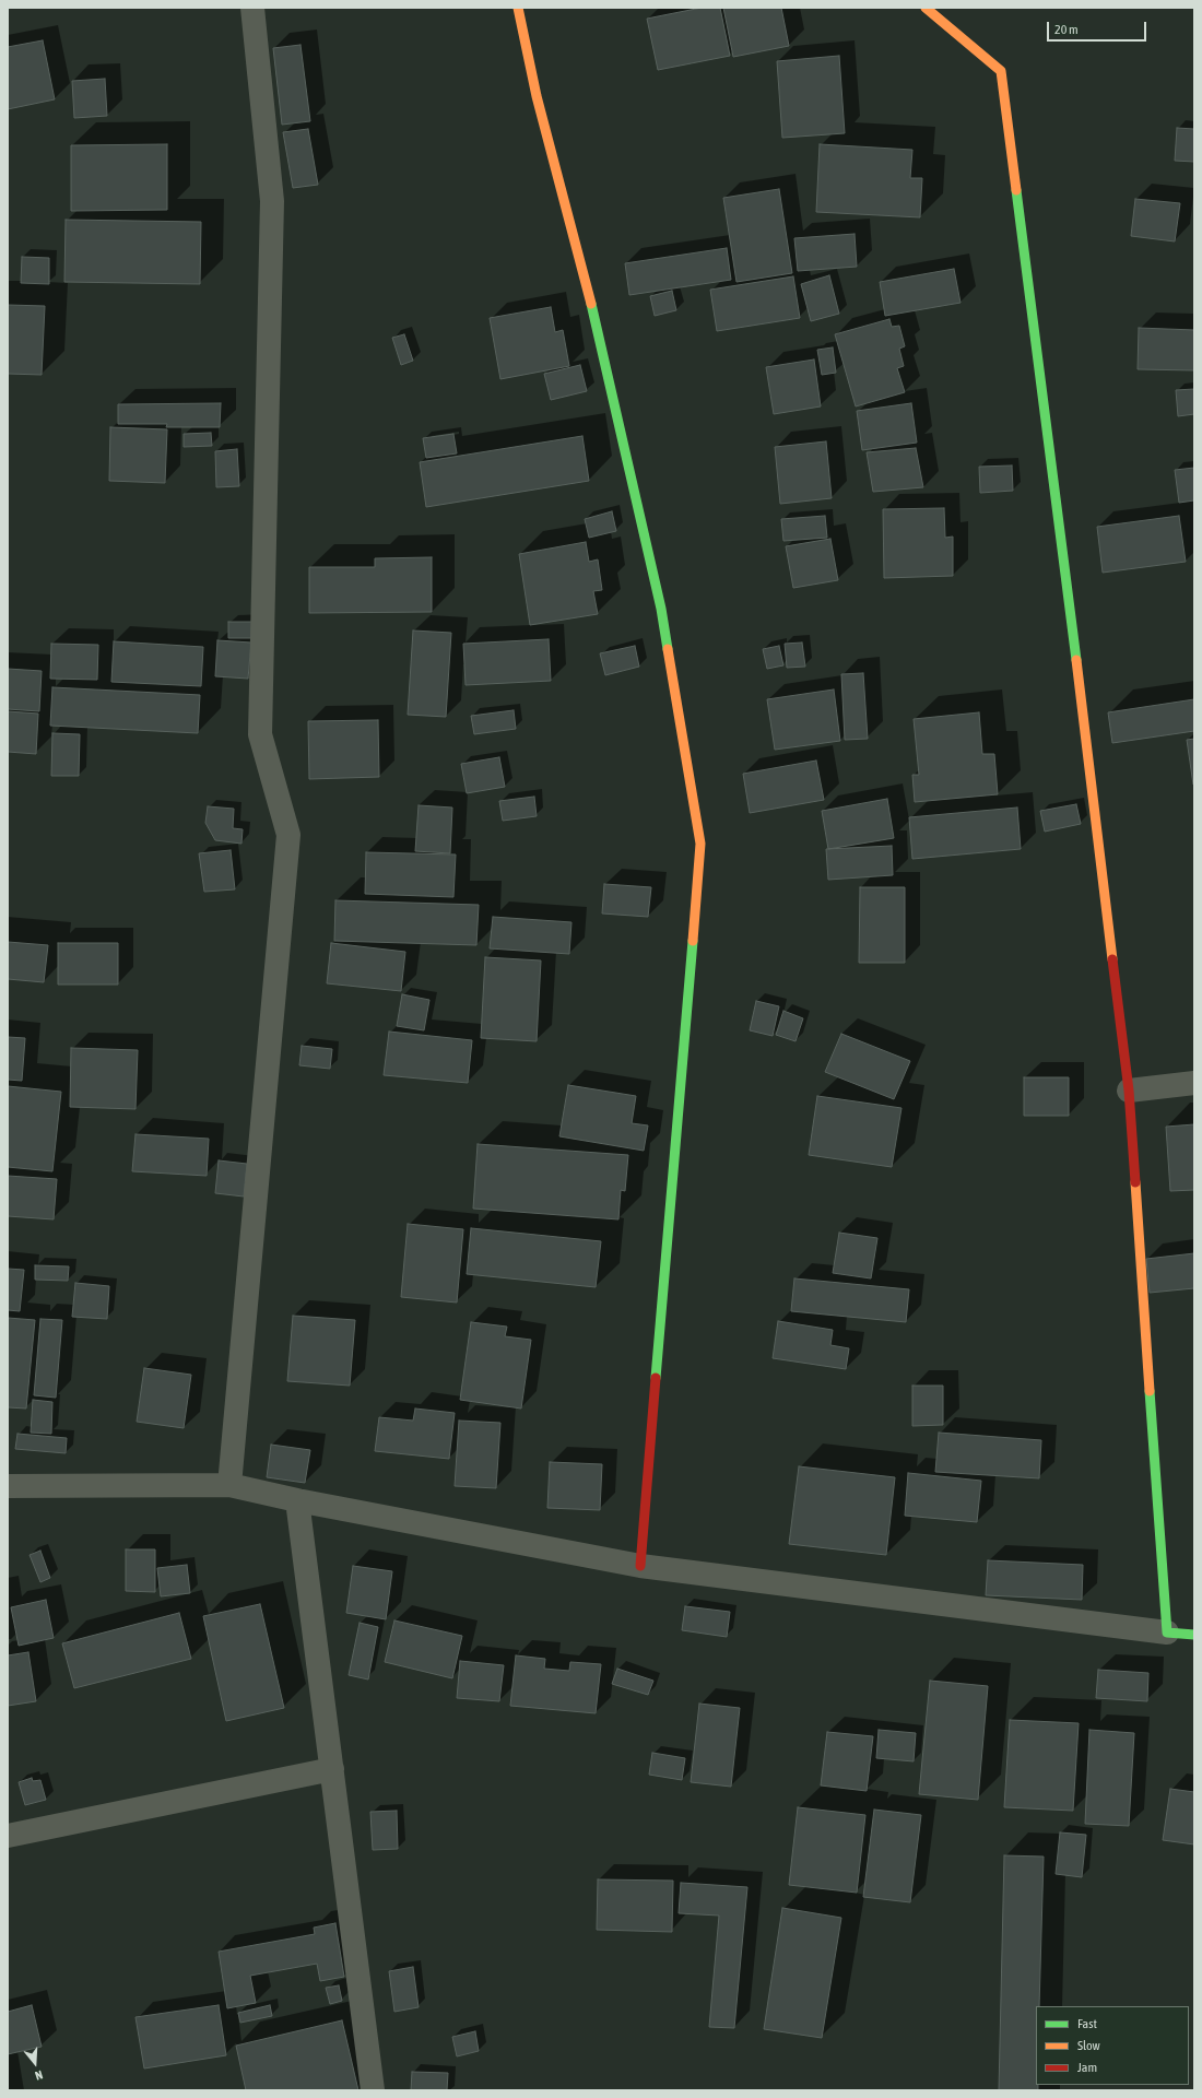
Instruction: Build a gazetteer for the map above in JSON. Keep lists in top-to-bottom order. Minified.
{"legend":["Fast","Slow","Jam"],"scale_bar":"20 m","north":"bottom"}
